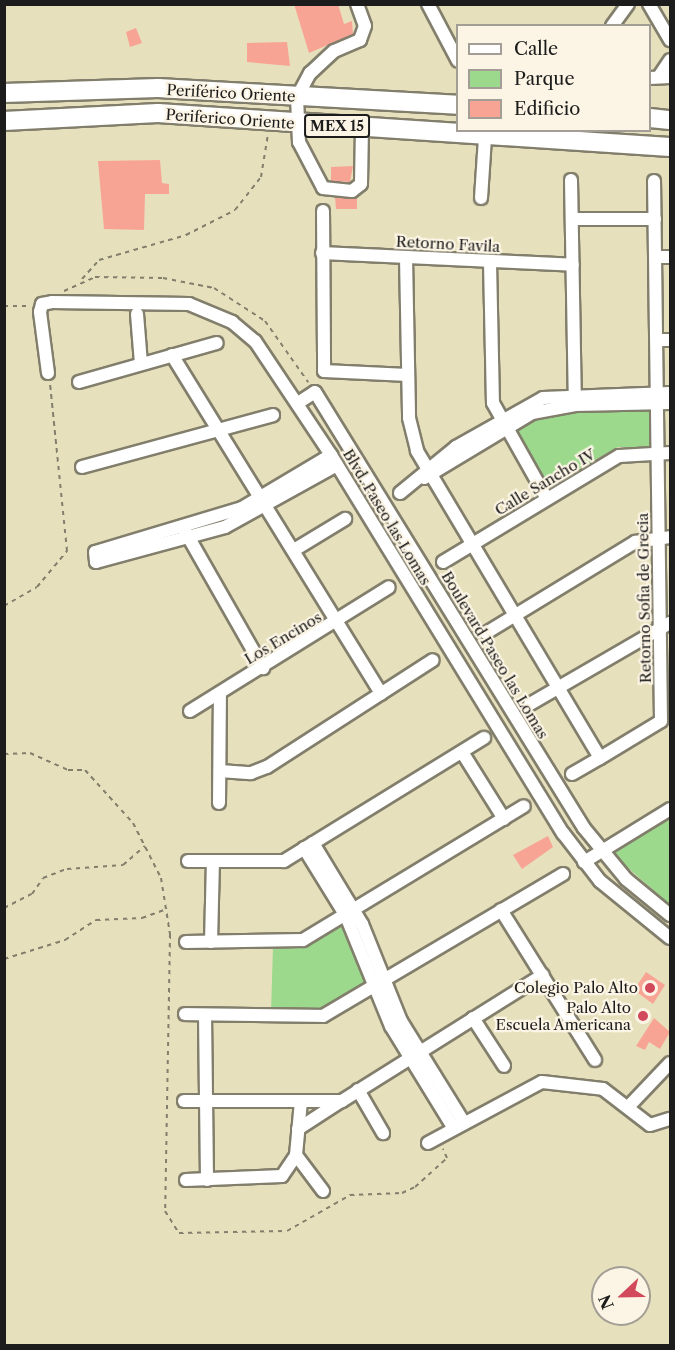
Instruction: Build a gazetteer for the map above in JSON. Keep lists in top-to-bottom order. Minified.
{"streets":{"highway":["Periférico Oriente","Periferico Oriente","MEX 15"],"street":["Retorno Favila","Calle Sancho IV","Blvd. Paseo las Lomas","Retorno Sofia de Grecia","Los Encinos","Boulevard Paseo las Lomas"]},"crossings":[["Calle Sancho IV","Retorno Sofia de Grecia"],["Blvd. Paseo las Lomas","Boulevard Paseo las Lomas"]],"places":["Colegio Palo Alto","Palo Alto Escuela Americana"],"legend":["Calle","Parque","Edificio"],"north":"left"}
